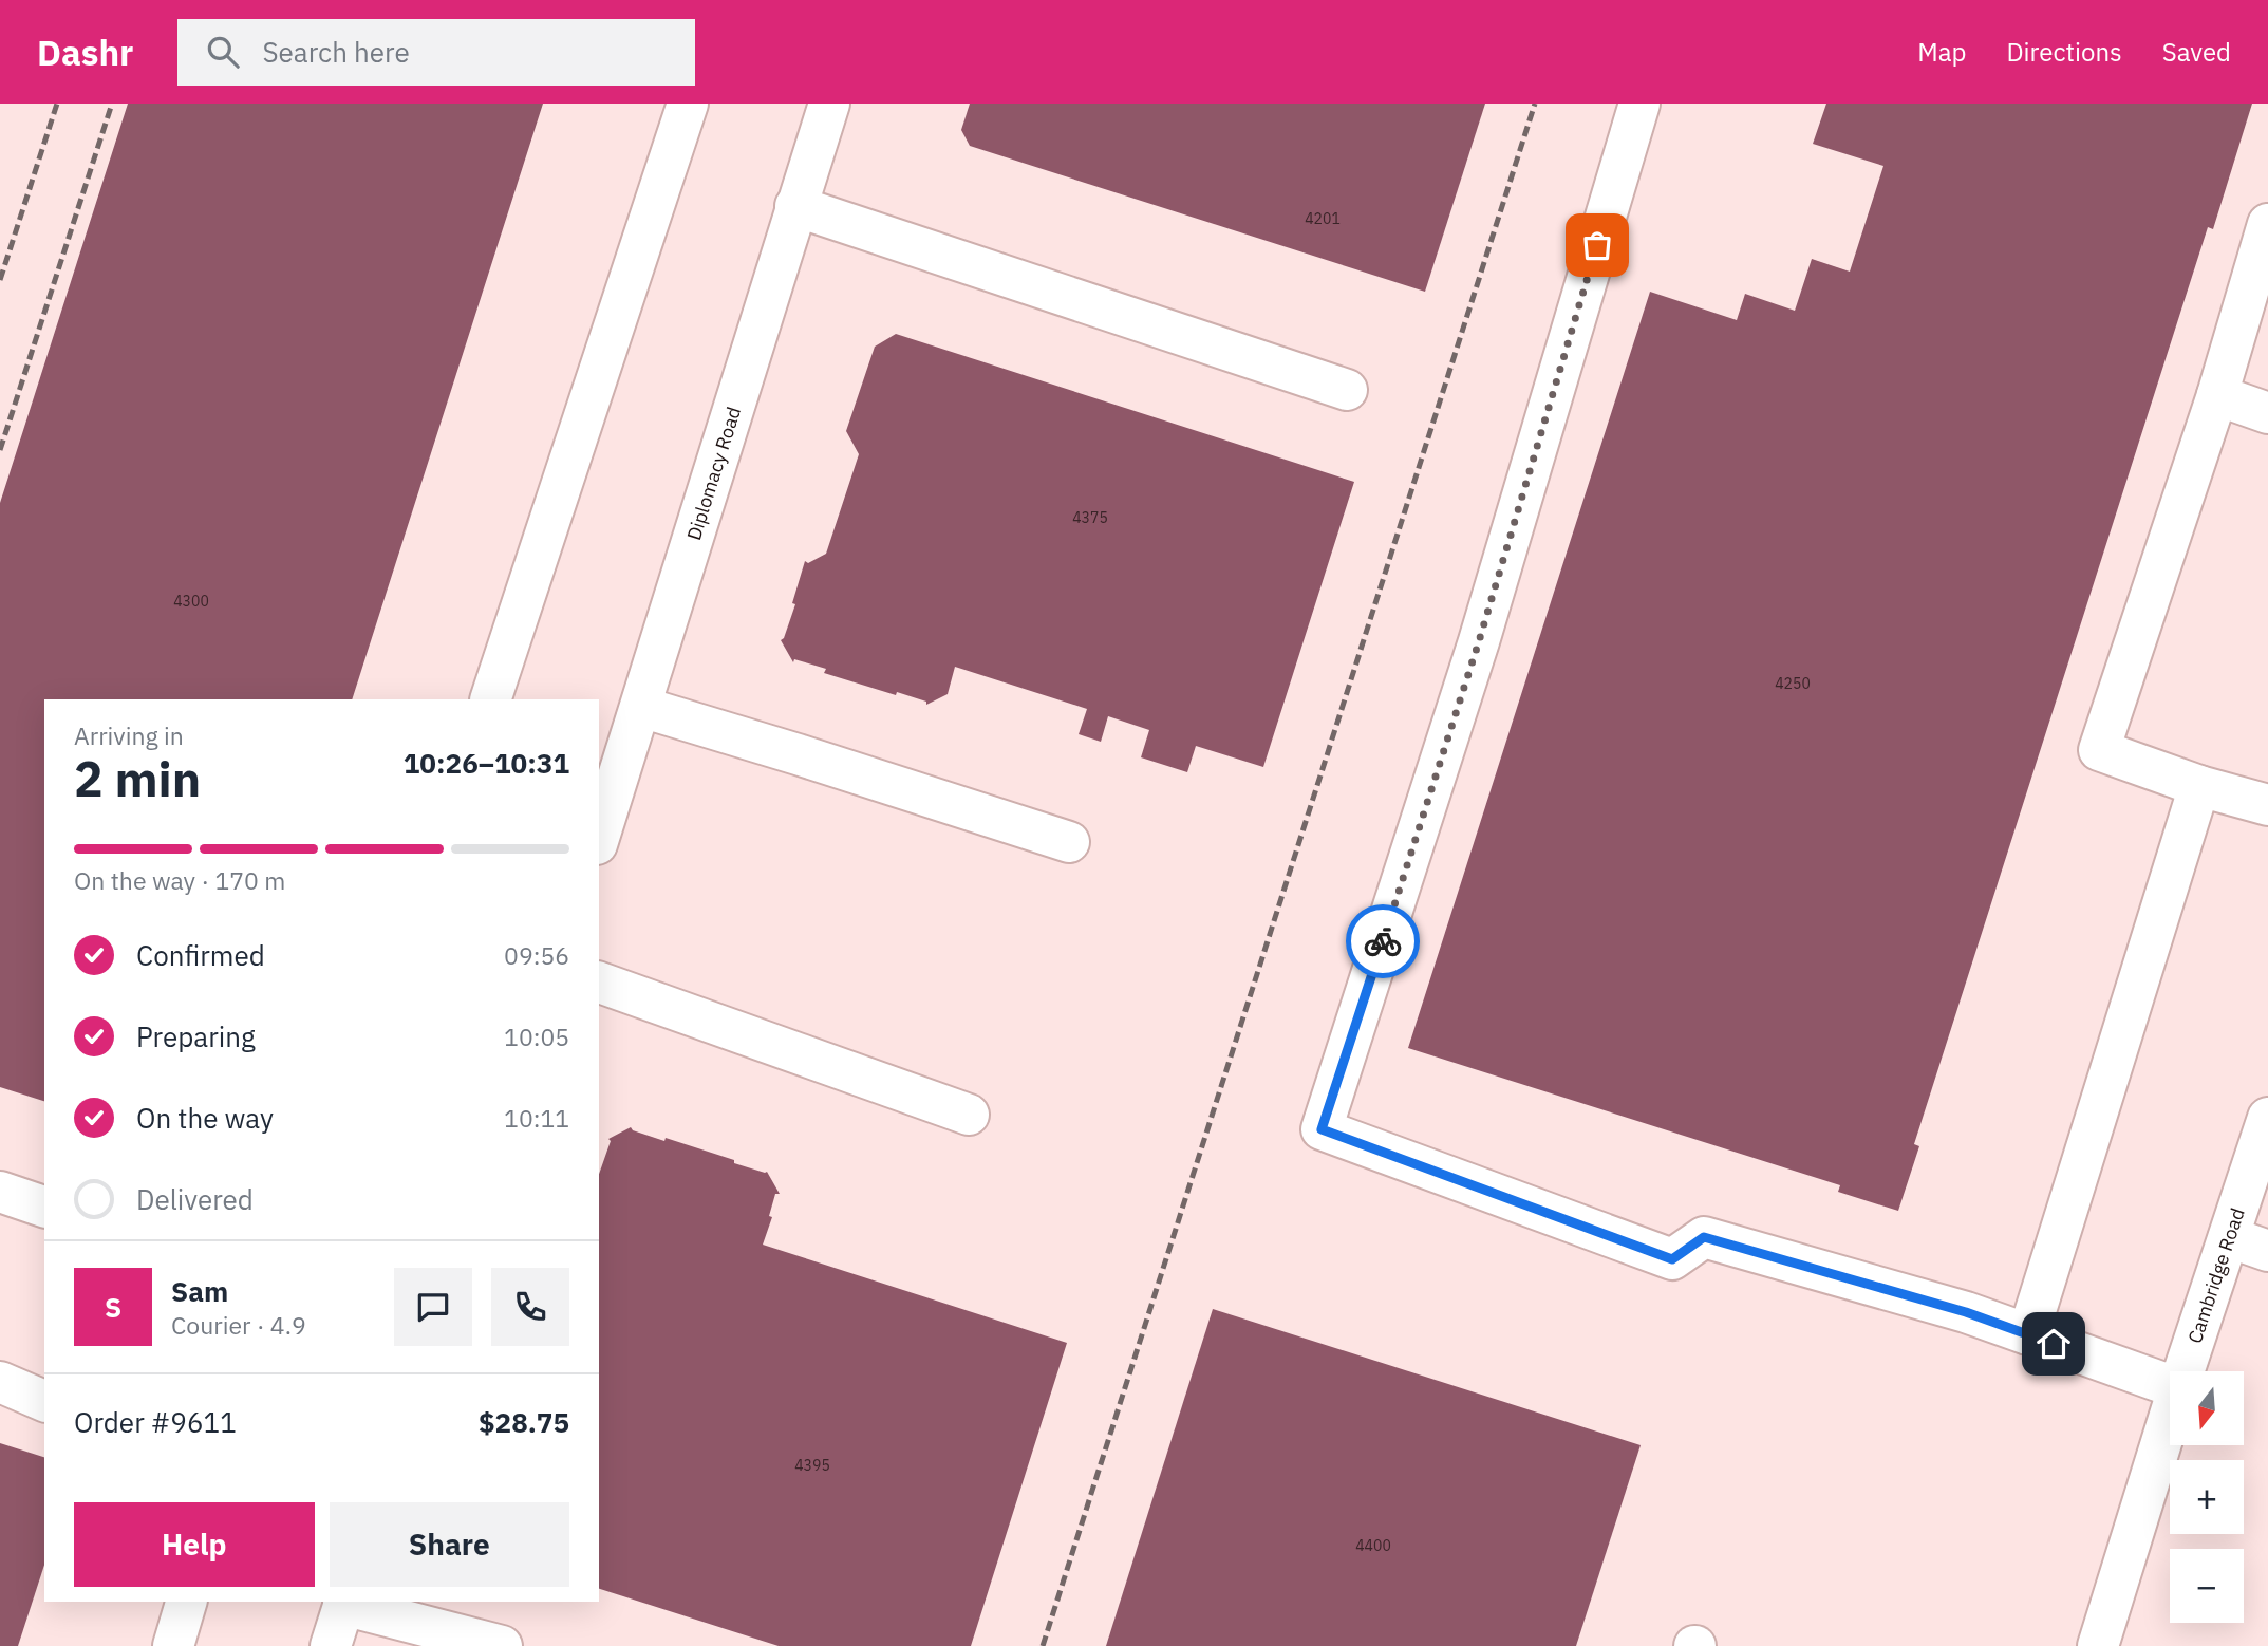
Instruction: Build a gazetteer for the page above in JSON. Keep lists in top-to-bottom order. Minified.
{"streets":{"street":["Diplomacy Road","Cambridge Road"]},"house_numbers":["4201","4375","4300","4250","4395","4400"],"north":"bottom","page":{"header":"Dashr","search":"Search here","nav":["Map","Directions","Saved"],"heading":["2 min","Arriving in","10:26–10:31"],"panel":["Sam","Courier · 4.9","Order #9611","$28.75"],"bar":"On the way · 170 m","list":[["Confirmed","09:56"],["Preparing","10:05"],["On the way","10:11"],"Delivered"],"round":"S","map_buttons":["+","−"],"buttons":["Help","Share"]}}
